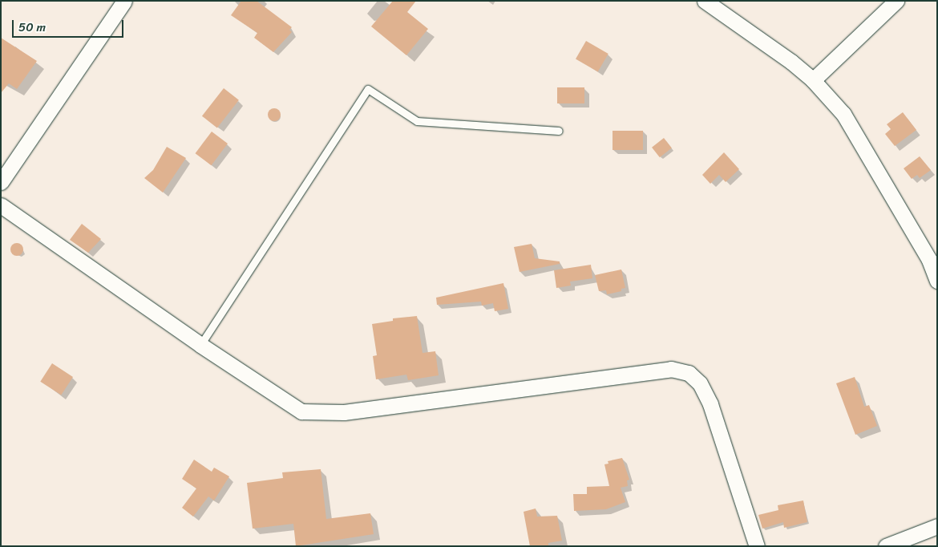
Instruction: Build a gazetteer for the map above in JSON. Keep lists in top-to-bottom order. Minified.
{"scale_bar":"50 m"}
